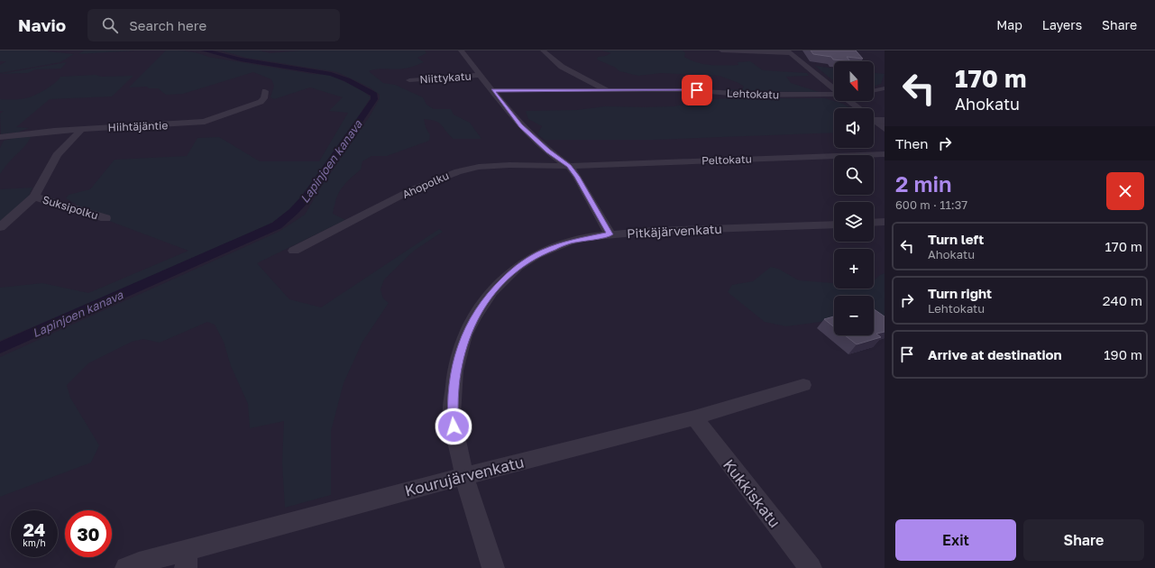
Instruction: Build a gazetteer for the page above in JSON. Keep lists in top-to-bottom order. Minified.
{"streets":{"street":["Niittykatu","Lehtokatu","Hiihtäjäntie","Peltokatu","Ahopolku","Suksipolku","Pitkäjärvenkatu","Kourujärvenkatu","Kukkiskatu"]},"crossings":[["Peltokatu","Ahopolku"],["Pitkäjärvenkatu","Kourujärvenkatu"],["Kourujärvenkatu","Kukkiskatu"]],"water":["Lapinjoen kanava"],"north":"bottom","page":{"header":"Navio","search":"Search here","nav":["Map","Layers","Share"],"turn":["170 m","Ahokatu"],"map_buttons":["+","−"],"then":"Then","heading":["2 min","600 m · 11:37"],"list":[{"name":"Turn left","note":"Ahokatu","value":"170 m"},{"name":"Turn right","note":"Lehtokatu","value":"240 m"},{"name":"Arrive at destination","value":"190 m"}],"speed":"24 km/h","limit":"30","buttons":["Exit","Share"]}}
